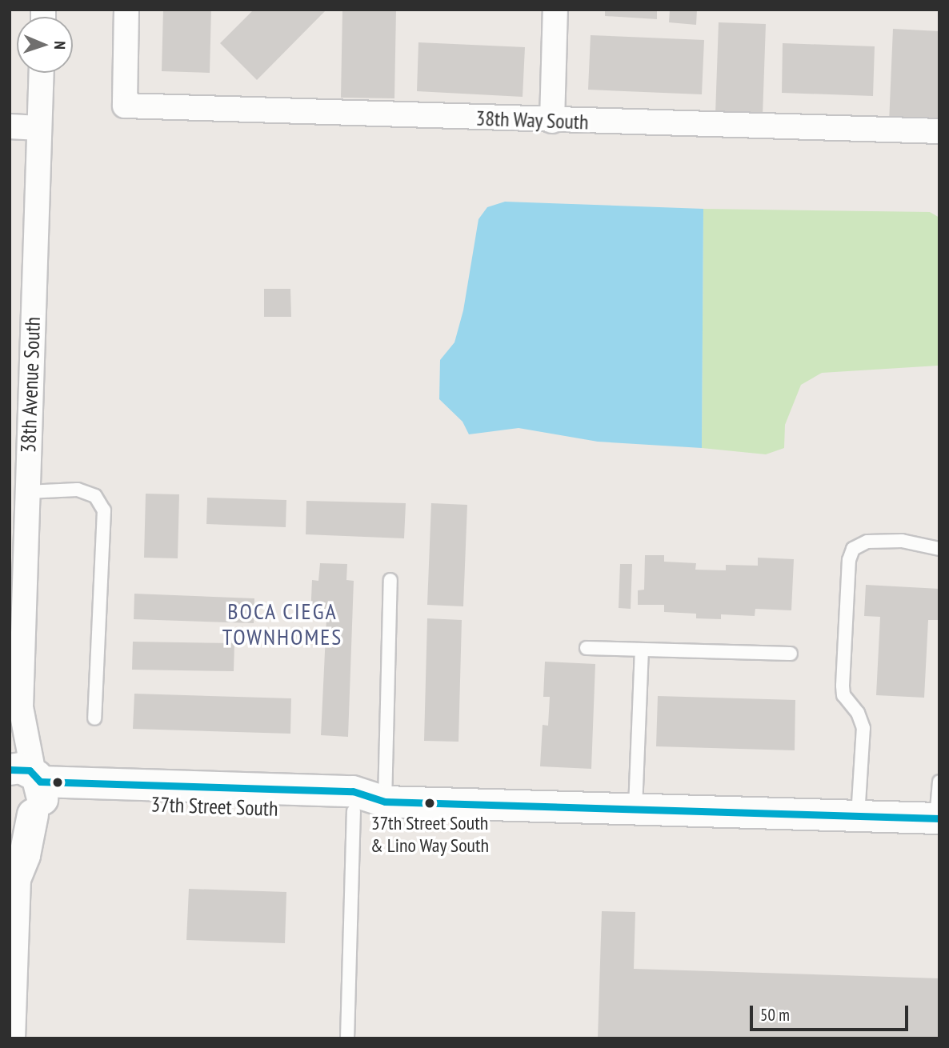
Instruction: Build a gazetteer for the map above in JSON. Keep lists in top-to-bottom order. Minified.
{"streets":{"street":["38th Way South","38th Avenue South","37th Street South"]},"crossings":[["38th Avenue South","37th Street South"]],"districts":["BOCA CIEGA TOWNHOMES"],"places":["37th Street South & Lino Way South"],"scale_bar":"50 m","north":"right"}
